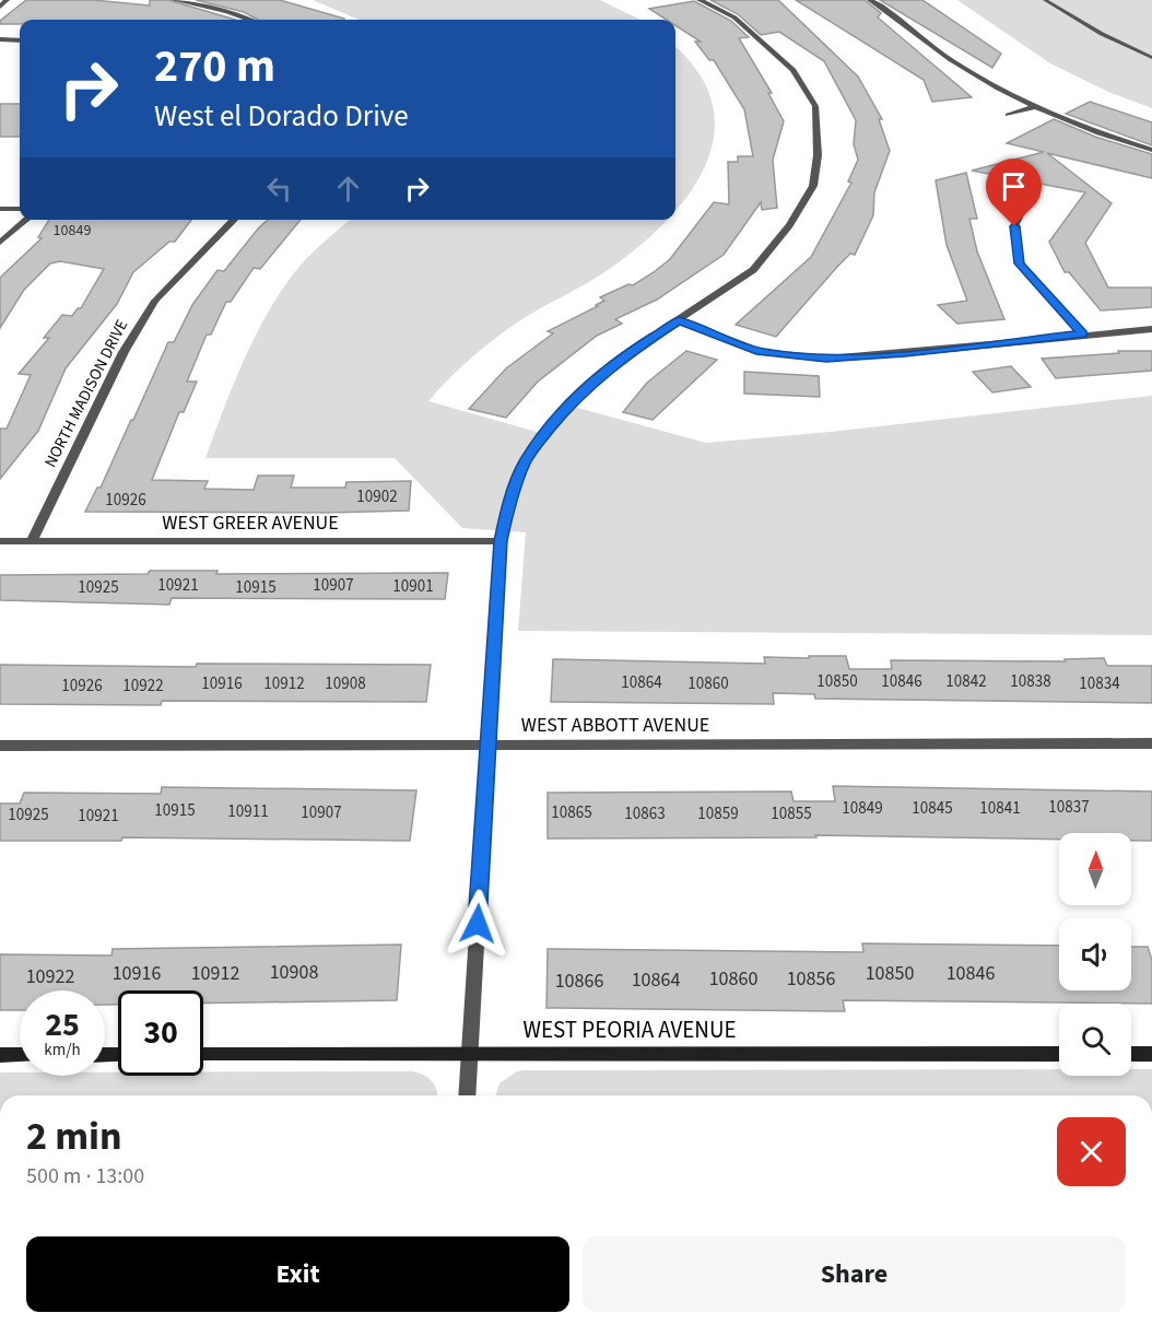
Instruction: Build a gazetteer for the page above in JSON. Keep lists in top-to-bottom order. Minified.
{"streets":{"street":["NORTH MADISON DRIVE","WEST GREER AVENUE","WEST ABBOTT AVENUE","WEST PEORIA AVENUE"]},"crossings":[["NORTH MADISON DRIVE","WEST GREER AVENUE"]],"house_numbers":["10849","10902","10926","10921","10907","10901","10925","10915","10850","10846","10842","10838","10864","10916","10912","10908","10860","10834","10926","10922","10837","10849","10845","10841","10915","10911","10907","10865","10863","10859","10855","10925","10921","10908","10916","10912","10850","10846","10922","10860","10856","10864","10866"],"north":"top","page":{"turn":["270 m","West el Dorado Drive"],"speed":"25 km/h","limit":"30","heading":["2 min","500 m · 13:00"],"buttons":["Exit","Share"]}}
